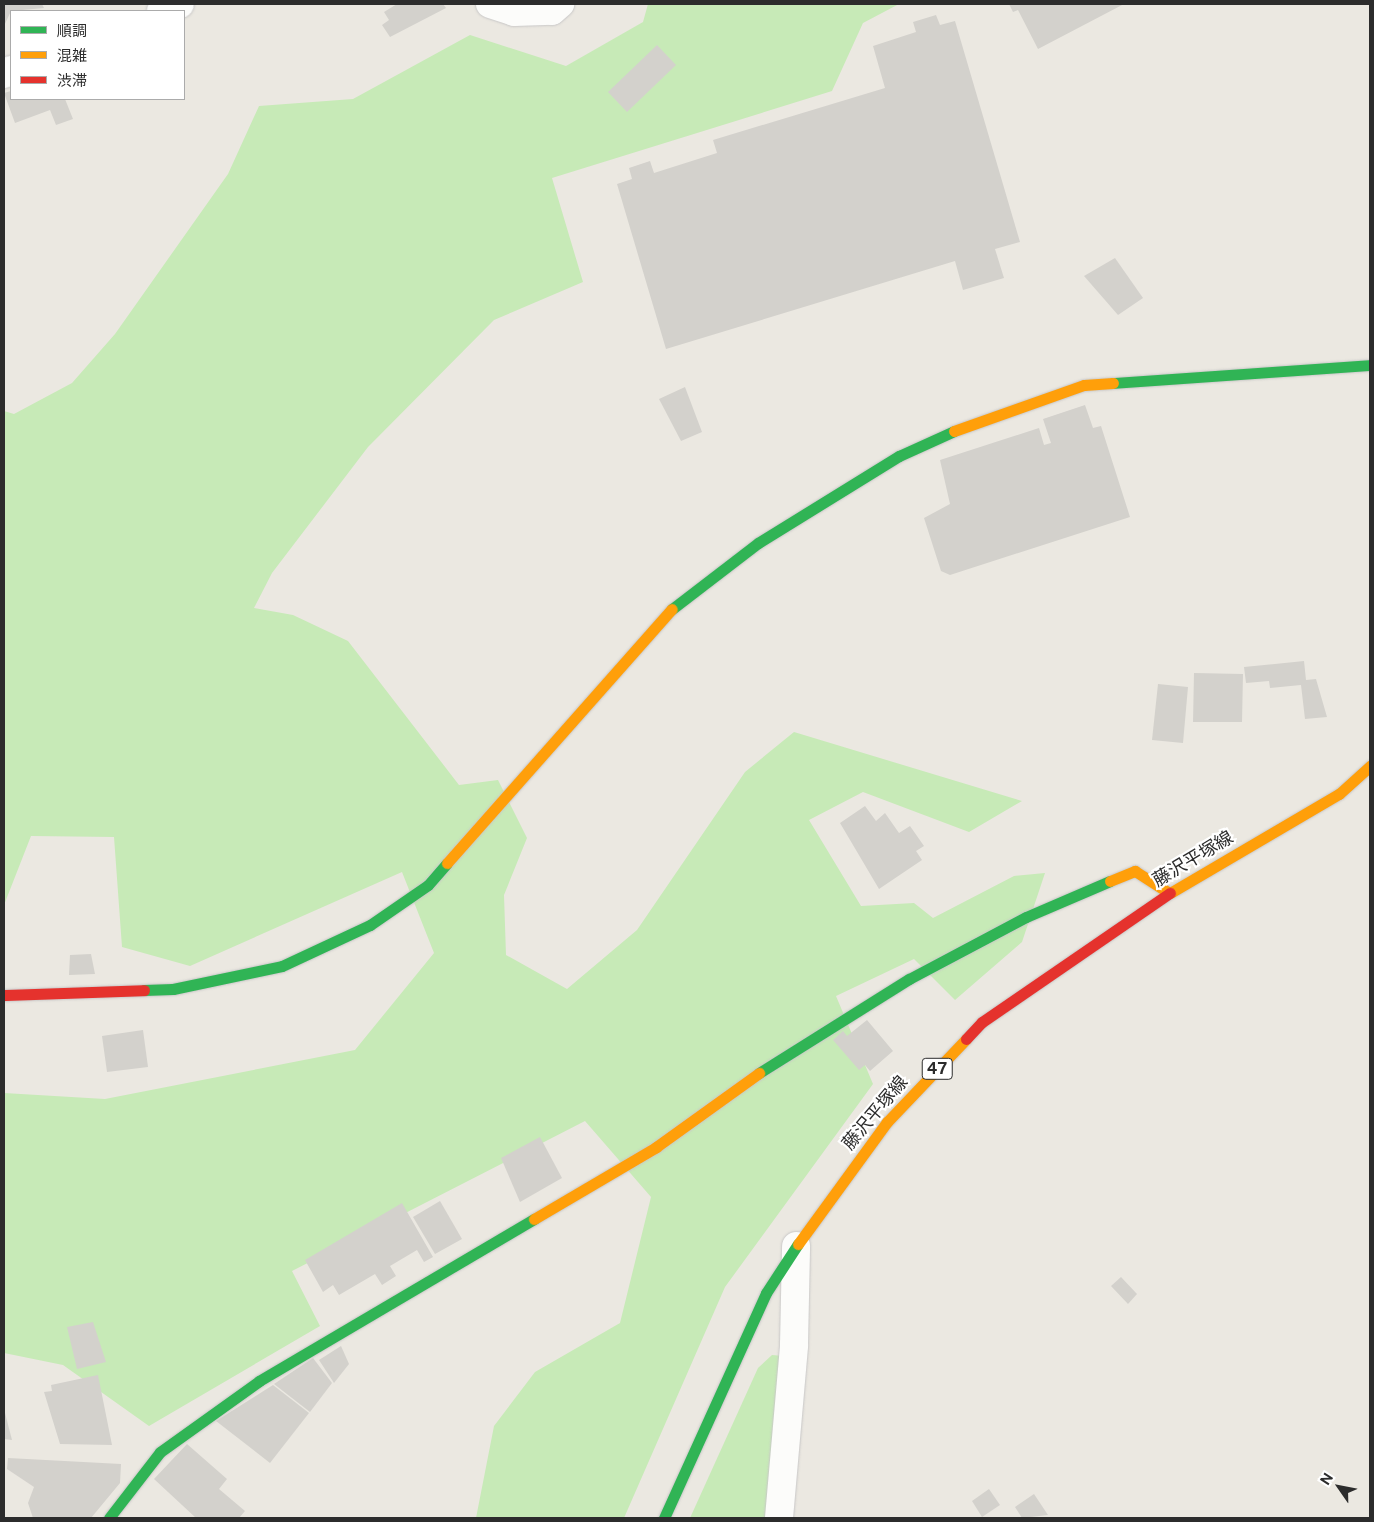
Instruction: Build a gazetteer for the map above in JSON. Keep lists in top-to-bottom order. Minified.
{"streets":{"street":["藤沢平塚線","47"]},"legend":["順調","混雑","渋滞"],"north":"top left"}
